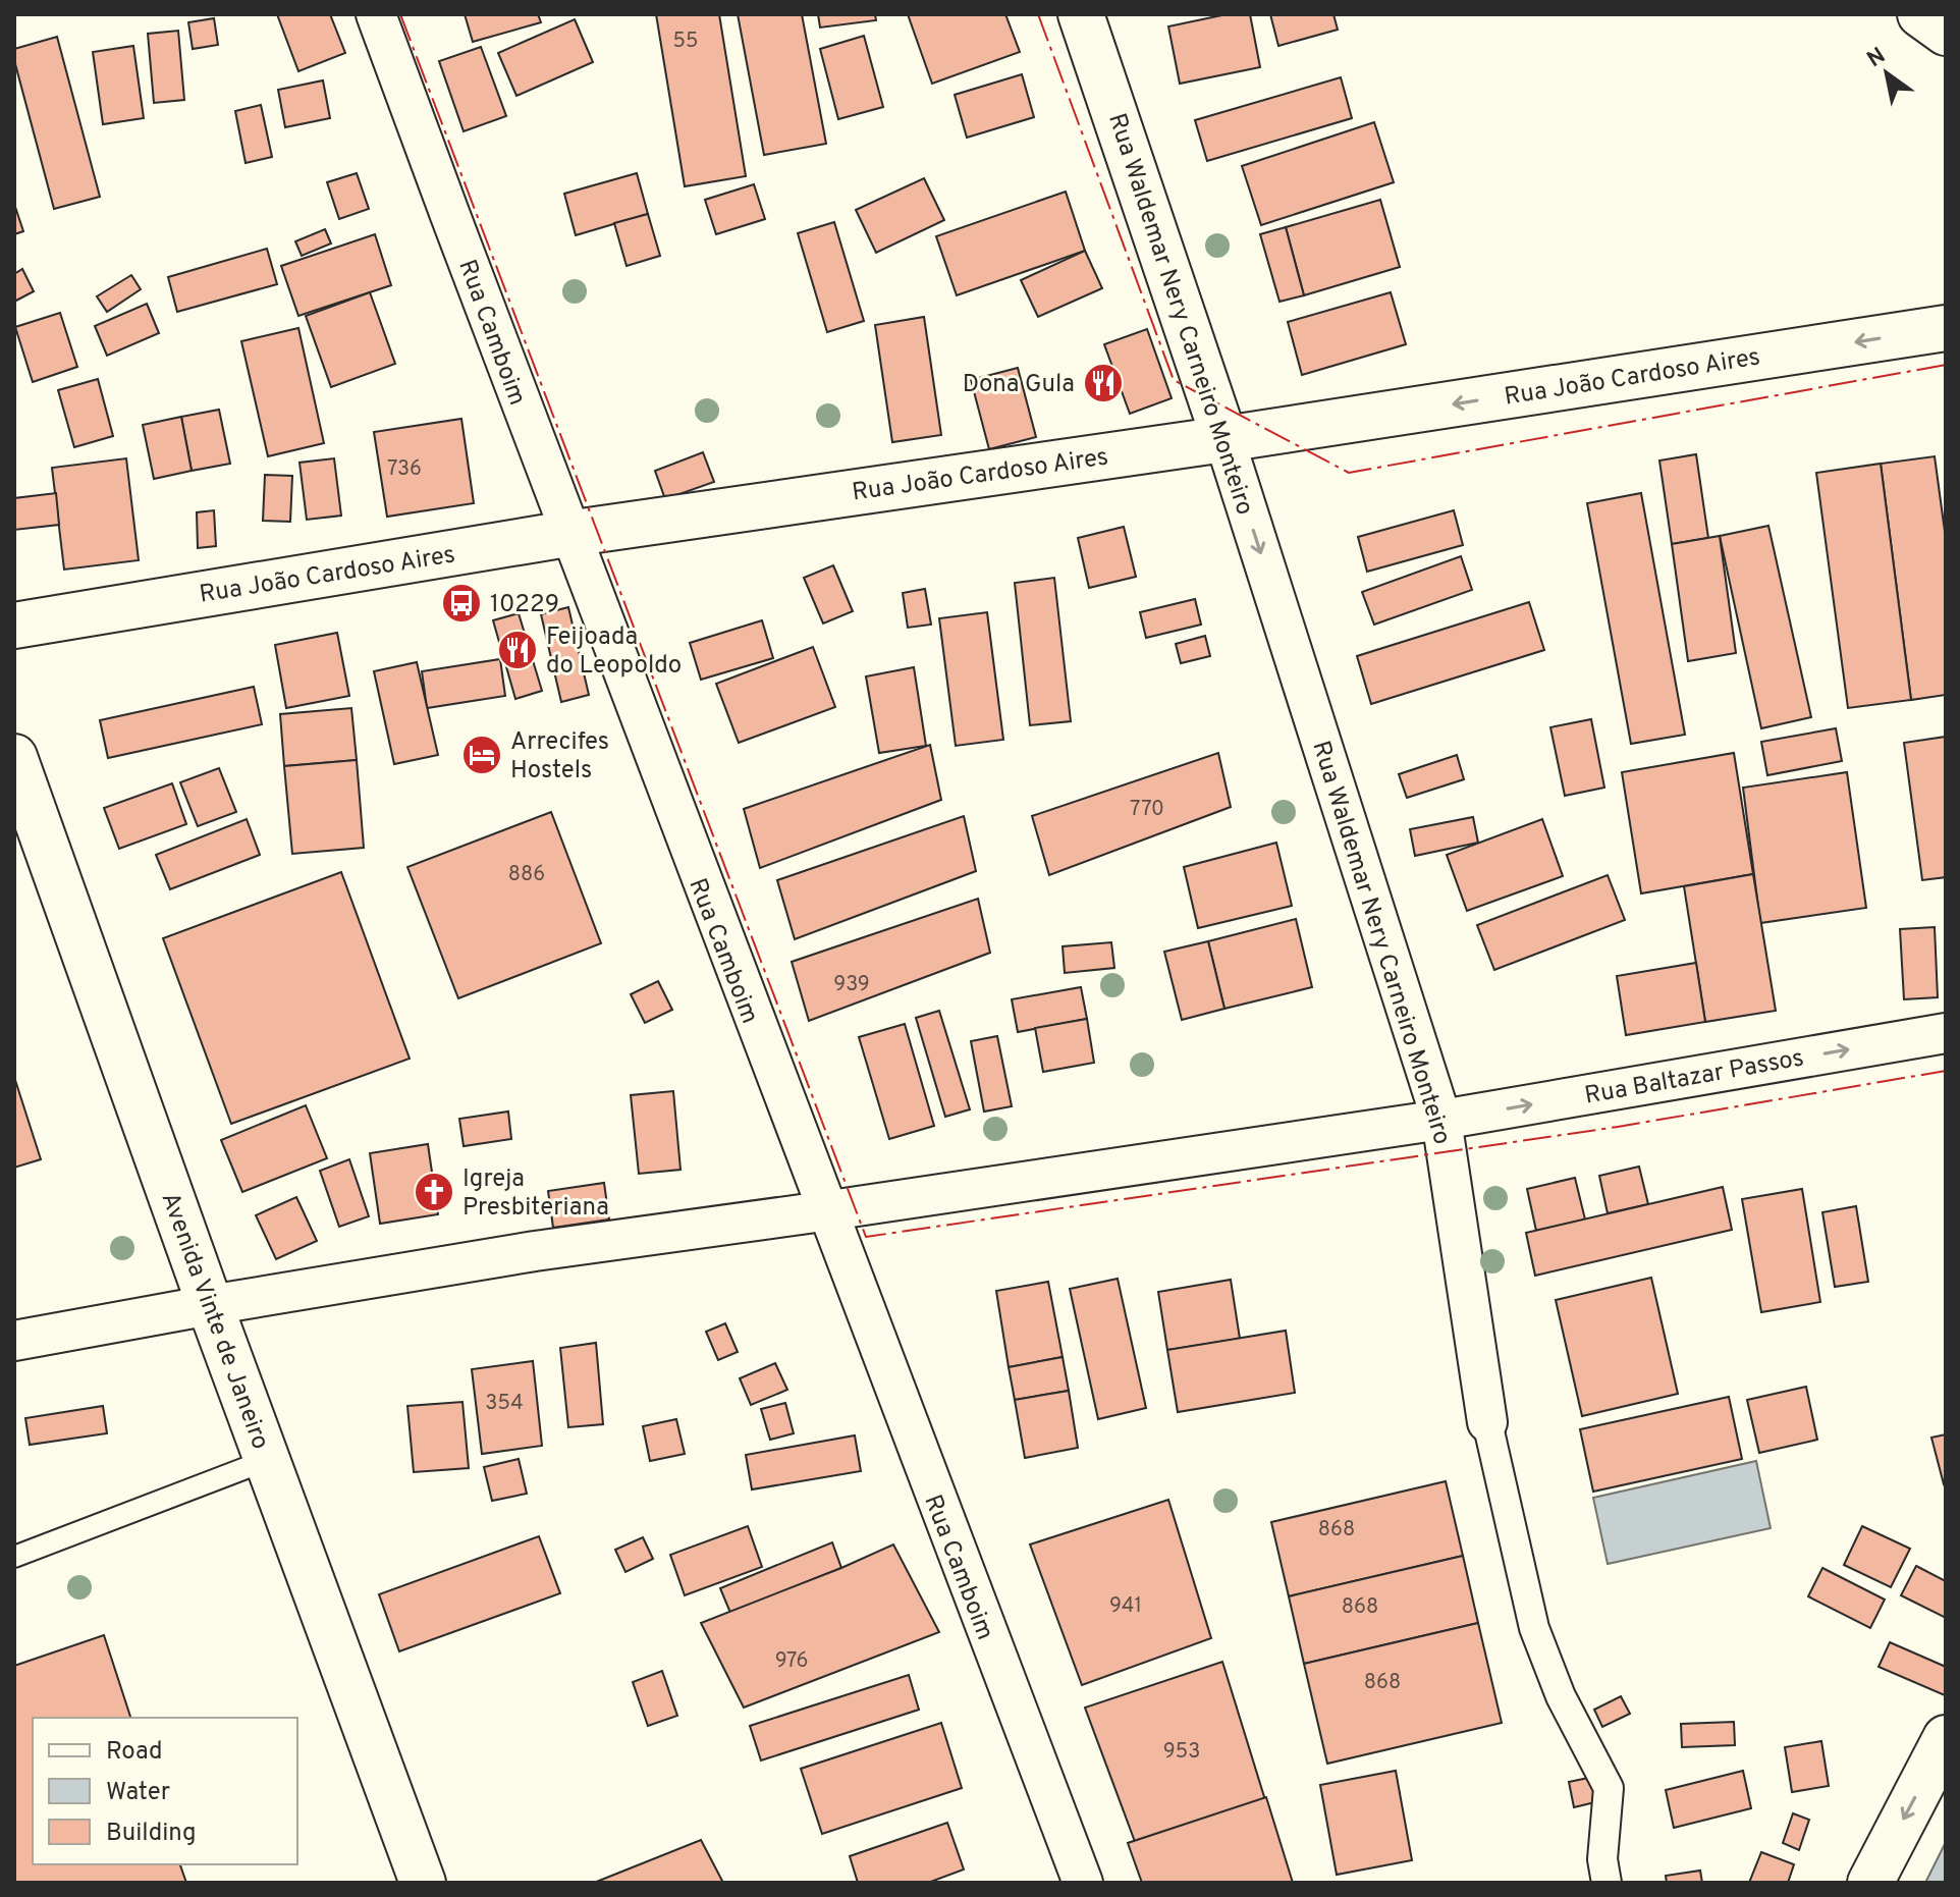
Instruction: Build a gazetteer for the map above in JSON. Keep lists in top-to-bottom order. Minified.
{"streets":{"street":["Rua Waldemar Nery Carneiro Monteiro","Rua Camboim","Rua João Cardoso Aires","Rua Baltazar Passos","Avenida Vinte de Janeiro"]},"crossings":[["Rua Waldemar Nery Carneiro Monteiro","Rua João Cardoso Aires"],["Rua Waldemar Nery Carneiro Monteiro","Rua Baltazar Passos"],["Rua Camboim","Rua João Cardoso Aires"],["Rua Camboim","Rua Baltazar Passos"],["Rua Baltazar Passos","Avenida Vinte de Janeiro"]],"one_way":["Rua Waldemar Nery Carneiro Monteiro","Rua João Cardoso Aires"],"places":{"restaurant":["Dona Gula","Feijoada do Leopoldo"],"bus stop":["10229"],"hotel":["Arrecifes Hostels"],"church":["Igreja Presbiteriana"]},"house_numbers":["55","736","770","886","939","354","868","941","868","976","868","953"],"legend":["Road","Water","Building"],"north":"top left"}
